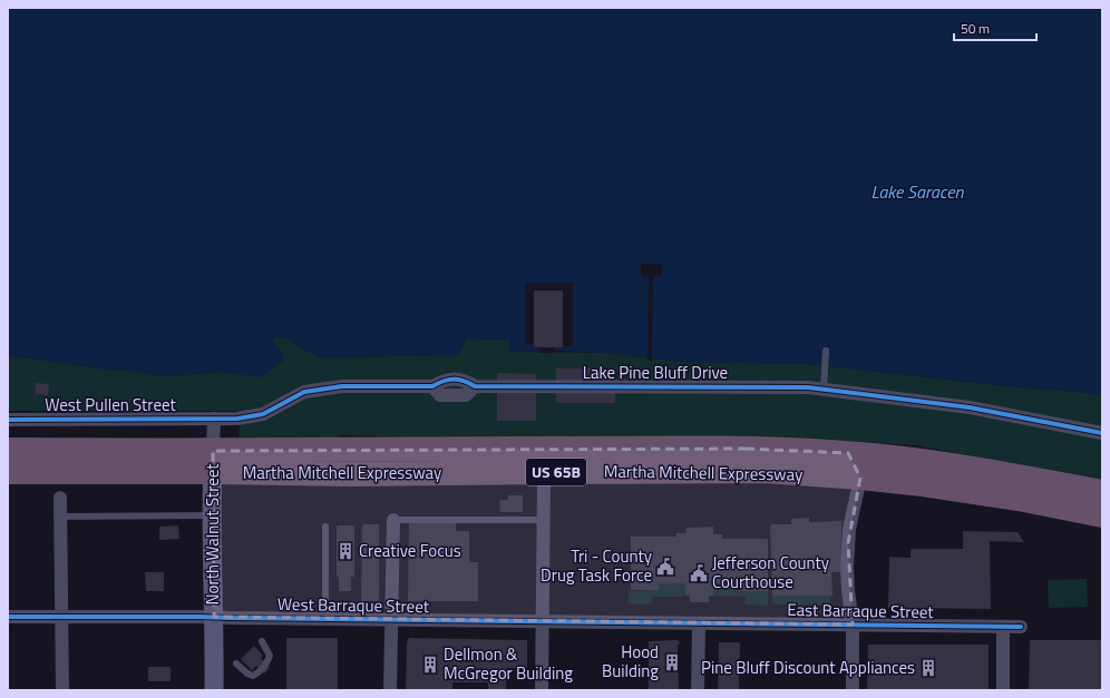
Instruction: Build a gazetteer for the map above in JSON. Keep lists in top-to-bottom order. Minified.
{"streets":{"highway":["US 65B","Martha Mitchell Expressway"],"street":["Lake Pine Bluff Drive","West Pullen Street","North Walnut Street","West Barraque Street","East Barraque Street"]},"crossings":[["Lake Pine Bluff Drive","West Pullen Street"],["Martha Mitchell Expressway","North Walnut Street"],["North Walnut Street","West Barraque Street"],["West Barraque Street","East Barraque Street"]],"water":["Lake Saracen"],"places":{"building":["Creative Focus","Hood Building","Dellmon & McGregor Building","Pine Bluff Discount Appliances"],"public building":["Tri - County Drug Task Force","Jefferson County Courthouse"]},"scale_bar":"50 m"}
